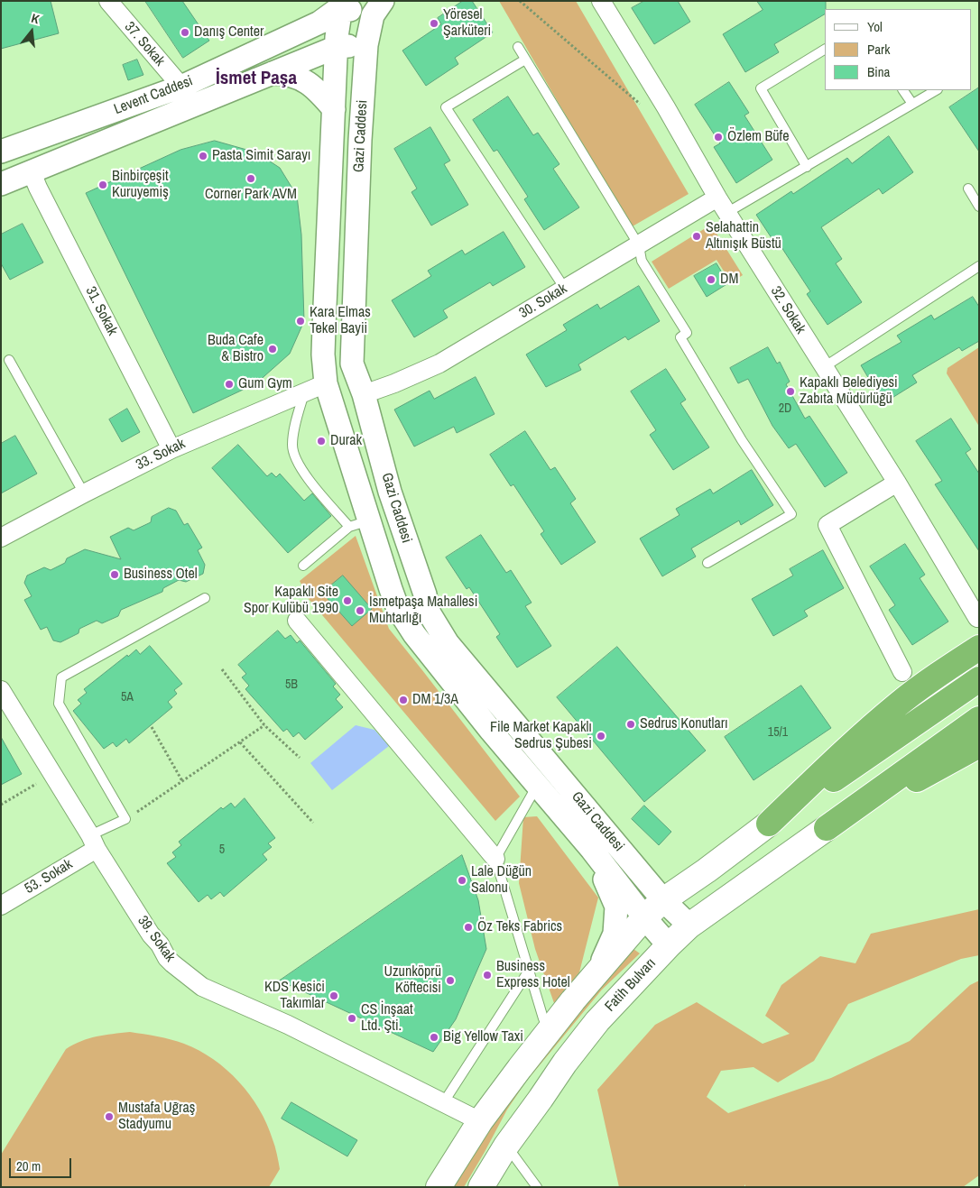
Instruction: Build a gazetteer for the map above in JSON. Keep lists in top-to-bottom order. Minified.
{"streets":{"main road":["Fatih Bulvarı"],"street":["37. Sokak","Levent Caddesi","Gazi Caddesi","30. Sokak","32. Sokak","31. Sokak","33. Sokak","53. Sokak","39. Sokak"]},"crossings":[["37. Sokak","Levent Caddesi"],["Levent Caddesi","Gazi Caddesi"],["Levent Caddesi","31. Sokak"],["Gazi Caddesi","30. Sokak"],["Gazi Caddesi","Fatih Bulvarı"],["30. Sokak","32. Sokak"],["31. Sokak","33. Sokak"],["53. Sokak","39. Sokak"]],"districts":["İsmet Paşa"],"places":["Yöresel Şarküteri","Danış Center","Özlem Büfe","Pasta Simit Sarayı","Corner Park AVM","Binbirçeşit Kuruyemiş","Selahattin Altınışık Büstü","DM","Kara Elmas Tekel Bayii","Buda Cafe & Bistro","Gum Gym","Kapaklı Belediyesi Zabıta Müdürlüğü","Durak","Business Otel","Kapaklı Site Spor Kulübü 1990","İsmetpaşa Mahallesi Muhtarlığı","DM 1/3A","Sedrus Konutları","File Market Kapaklı Sedrus Şubesi","Lale Düğün Salonu","Öz Teks Fabrics","Business Express Hotel","Uzunköprü Köftecisi","KDS Kesici Takımlar","CS İnşaat Ltd. Şti.","Big Yellow Taxi","Mustafa Uğraş Stadyumu"],"house_numbers":["2D","5B","5A","15/1","5"],"legend":["Yol","Park","Bina"],"scale_bar":"20 m","north":"top"}
